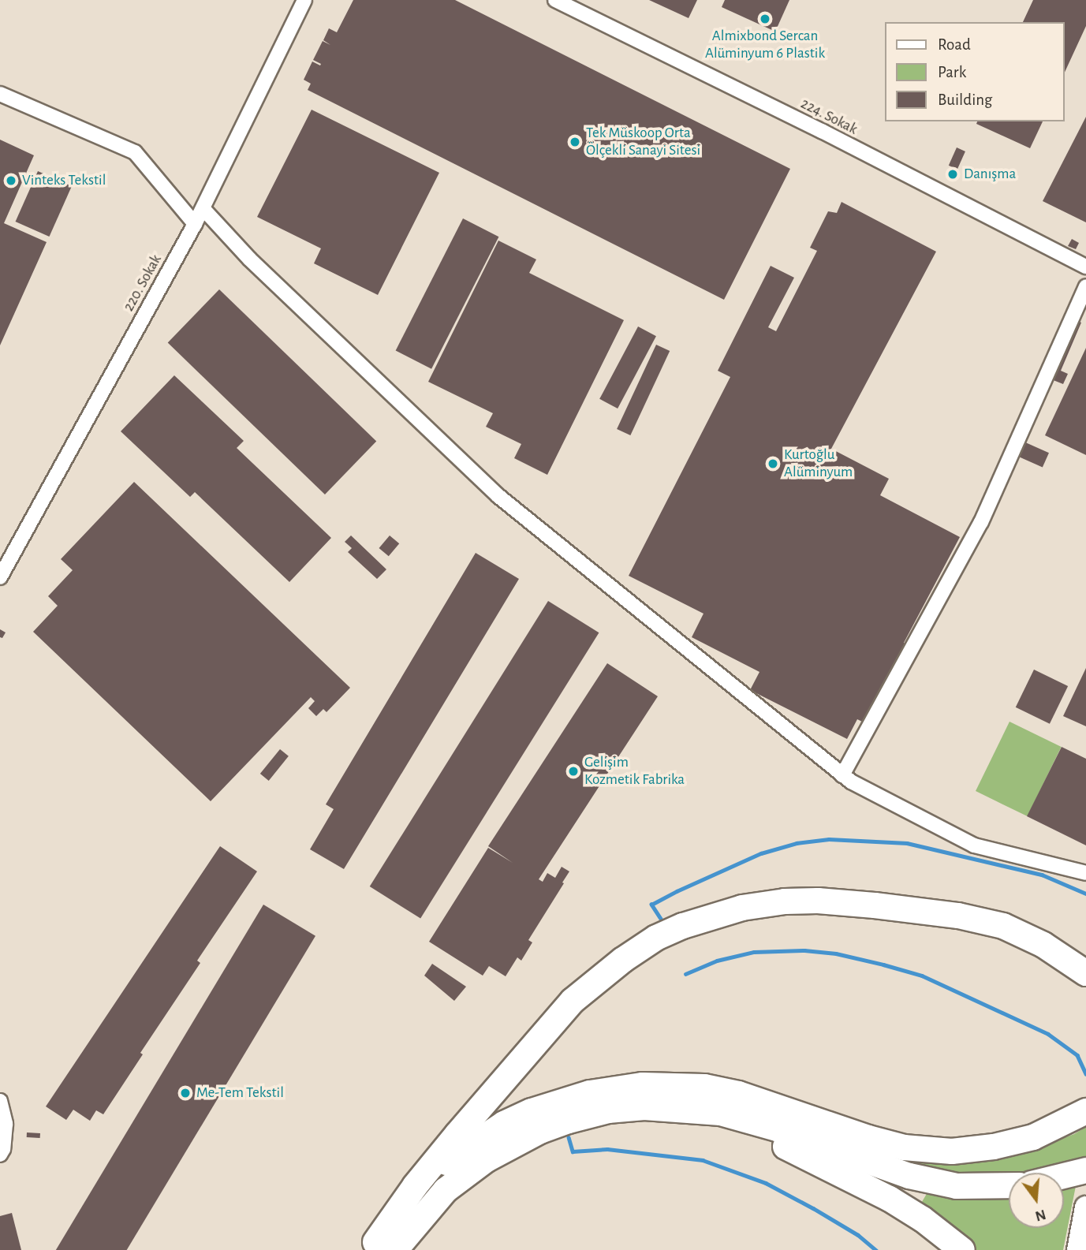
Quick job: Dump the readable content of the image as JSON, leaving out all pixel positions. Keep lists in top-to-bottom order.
{
  "streets": {
    "street": ["224. Sokak", "220. Sokak"]
  },
  "places": [
    "Almixbond Sercan Alüminyum 6 Plastik",
    "Tek Müskoop Orta Ölçekli Sanayi Sitesi",
    "Danışma",
    "Vinteks Tekstil",
    "Kurtoğlu Alüminyum",
    "Gelişim Kozmetik Fabrika",
    "Me-Tem Tekstil"
  ],
  "legend": ["Road", "Park", "Building"],
  "north": "bottom"
}
